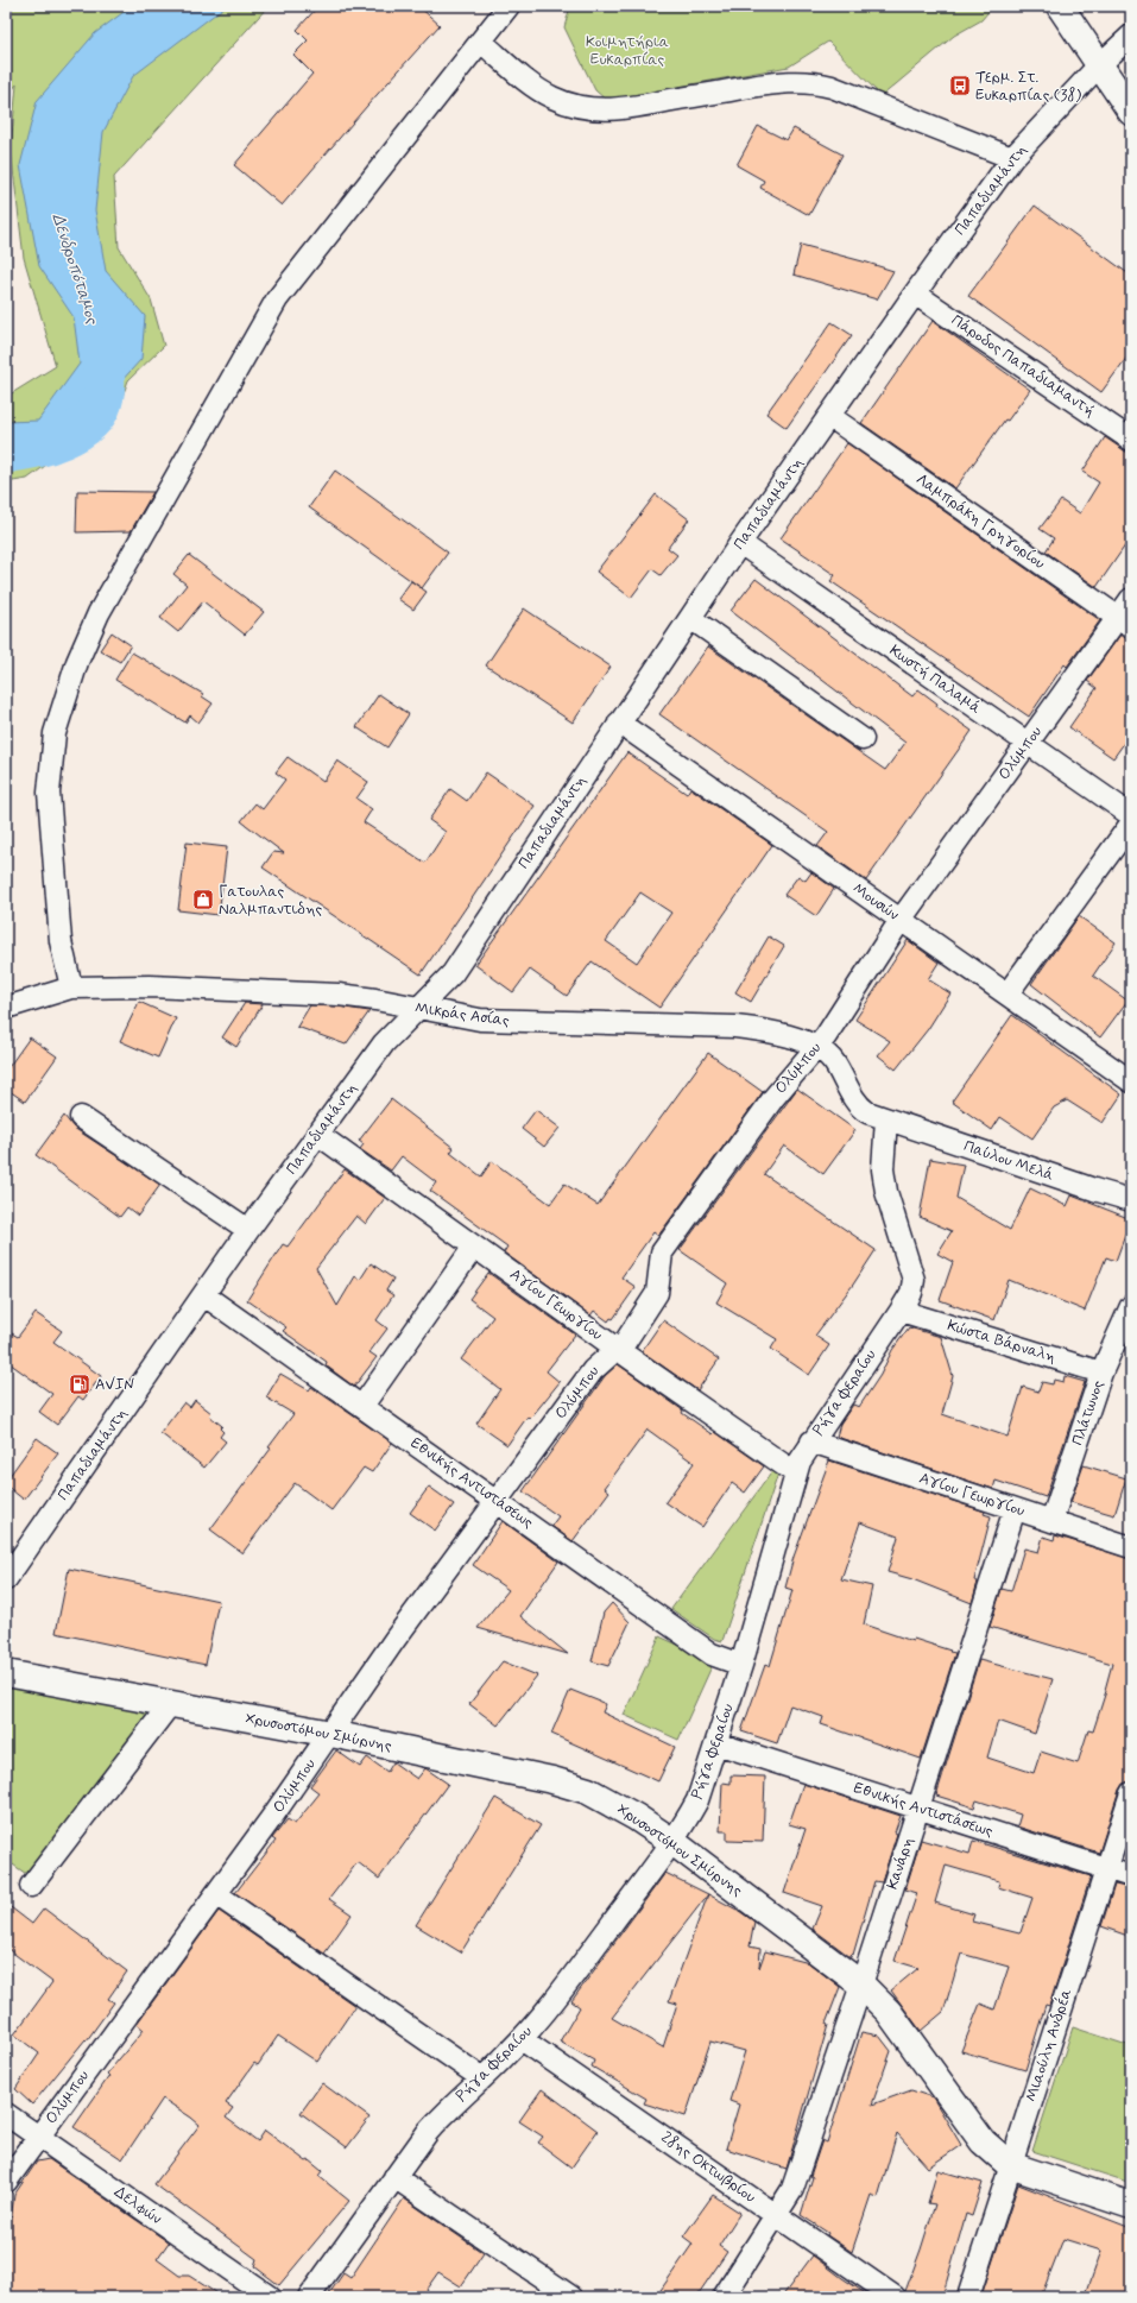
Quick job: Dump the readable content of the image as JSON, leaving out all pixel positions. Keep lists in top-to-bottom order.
{
  "streets": {
    "street": [
      "Παπαδιαμάντη",
      "Πάροδος Παπαδιαμαντή",
      "Λαμπράκη Γρηγορίου",
      "Κωστή Παλαμά",
      "Ολύμπου",
      "Μουσών",
      "Μικράς Ασίας",
      "Παύλου Μελά",
      "Αγίου Γεωργίου",
      "Κώστα Βάρναλη",
      "Ρήγα Φεραίου",
      "Πλάτωνος",
      "Εθνικής Αντιστάσεως",
      "Χρυσοστόμου Σμύρνης",
      "Κανάρη",
      "Μιαούλη Ανδρέα",
      "28ης Οκτωβρίου",
      "Δελφών"
    ]
  },
  "crossings": [
    ["Παπαδιαμάντη", "Πάροδος Παπαδιαμαντή"],
    ["Παπαδιαμάντη", "Λαμπράκη Γρηγορίου"],
    ["Παπαδιαμάντη", "Κωστή Παλαμά"],
    ["Παπαδιαμάντη", "Μουσών"],
    ["Παπαδιαμάντη", "Μικράς Ασίας"],
    ["Παπαδιαμάντη", "Αγίου Γεωργίου"],
    ["Παπαδιαμάντη", "Εθνικής Αντιστάσεως"],
    ["Λαμπράκη Γρηγορίου", "Ολύμπου"],
    ["Κωστή Παλαμά", "Ολύμπου"],
    ["Ολύμπου", "Μουσών"],
    ["Ολύμπου", "Μικράς Ασίας"],
    ["Ολύμπου", "Αγίου Γεωργίου"],
    ["Ολύμπου", "Εθνικής Αντιστάσεως"],
    ["Ολύμπου", "Χρυσοστόμου Σμύρνης"],
    ["Ολύμπου", "Δελφών"],
    ["Μικράς Ασίας", "Παύλου Μελά"],
    ["Μικράς Ασίας", "Ρήγα Φεραίου"],
    ["Παύλου Μελά", "Ρήγα Φεραίου"],
    ["Αγίου Γεωργίου", "Ρήγα Φεραίου"],
    ["Αγίου Γεωργίου", "Πλάτωνος"],
    ["Αγίου Γεωργίου", "Κανάρη"],
    ["Κώστα Βάρναλη", "Ρήγα Φεραίου"],
    ["Κώστα Βάρναλη", "Πλάτωνος"],
    ["Ρήγα Φεραίου", "Εθνικής Αντιστάσεως"],
    ["Ρήγα Φεραίου", "Χρυσοστόμου Σμύρνης"],
    ["Ρήγα Φεραίου", "28ης Οκτωβρίου"],
    ["Εθνικής Αντιστάσεως", "Κανάρη"],
    ["Εθνικής Αντιστάσεως", "Μιαούλη Ανδρέα"],
    ["Χρυσοστόμου Σμύρνης", "Κανάρη"],
    ["Χρυσοστόμου Σμύρνης", "Μιαούλη Ανδρέα"],
    ["Κανάρη", "28ης Οκτωβρίου"]
  ],
  "water": ["Δενδροπόταμος"],
  "parks": ["Κοιμητήρια Ευκαρπίας"],
  "places": {
    "bus stop": ["Τερμ. Στ. Ευκαρπίας (38)"],
    "shop": ["Γατουλας Ναλμπαντιδης"],
    "fuel station": ["AVIN"]
  }
}
